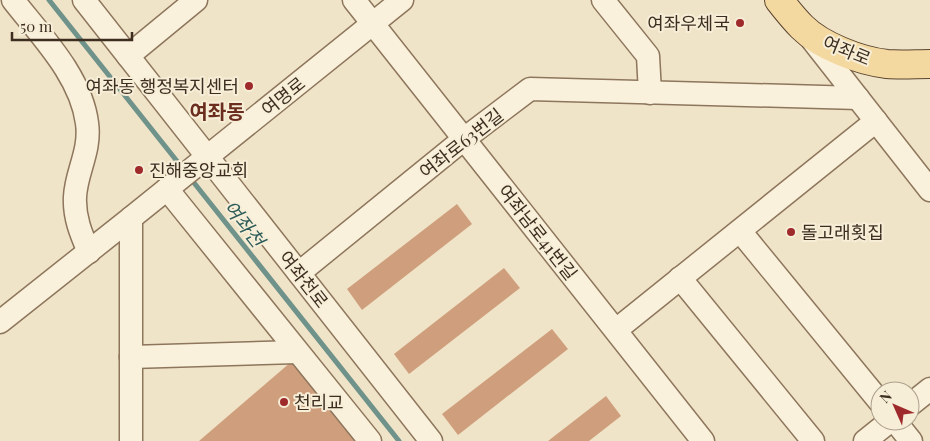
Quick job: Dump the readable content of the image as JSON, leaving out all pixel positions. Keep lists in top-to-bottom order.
{
  "streets": {
    "main road": ["여좌로"],
    "street": [
      "여명로",
      "여좌로63번길",
      "여좌남로41번길",
      "여좌천로"
    ]
  },
  "crossings": [
    ["여명로", "여좌남로41번길"],
    ["여명로", "여좌천로"],
    ["여좌로63번길", "여좌남로41번길"],
    ["여좌로63번길", "여좌천로"]
  ],
  "districts": ["여좌동"],
  "water": ["여좌천"],
  "places": [
    "여좌우체국",
    "여좌동 행정복지센터",
    "진해중앙교회",
    "돌고래횟집",
    "천리교"
  ],
  "scale_bar": "50 m",
  "north": "top left"
}
